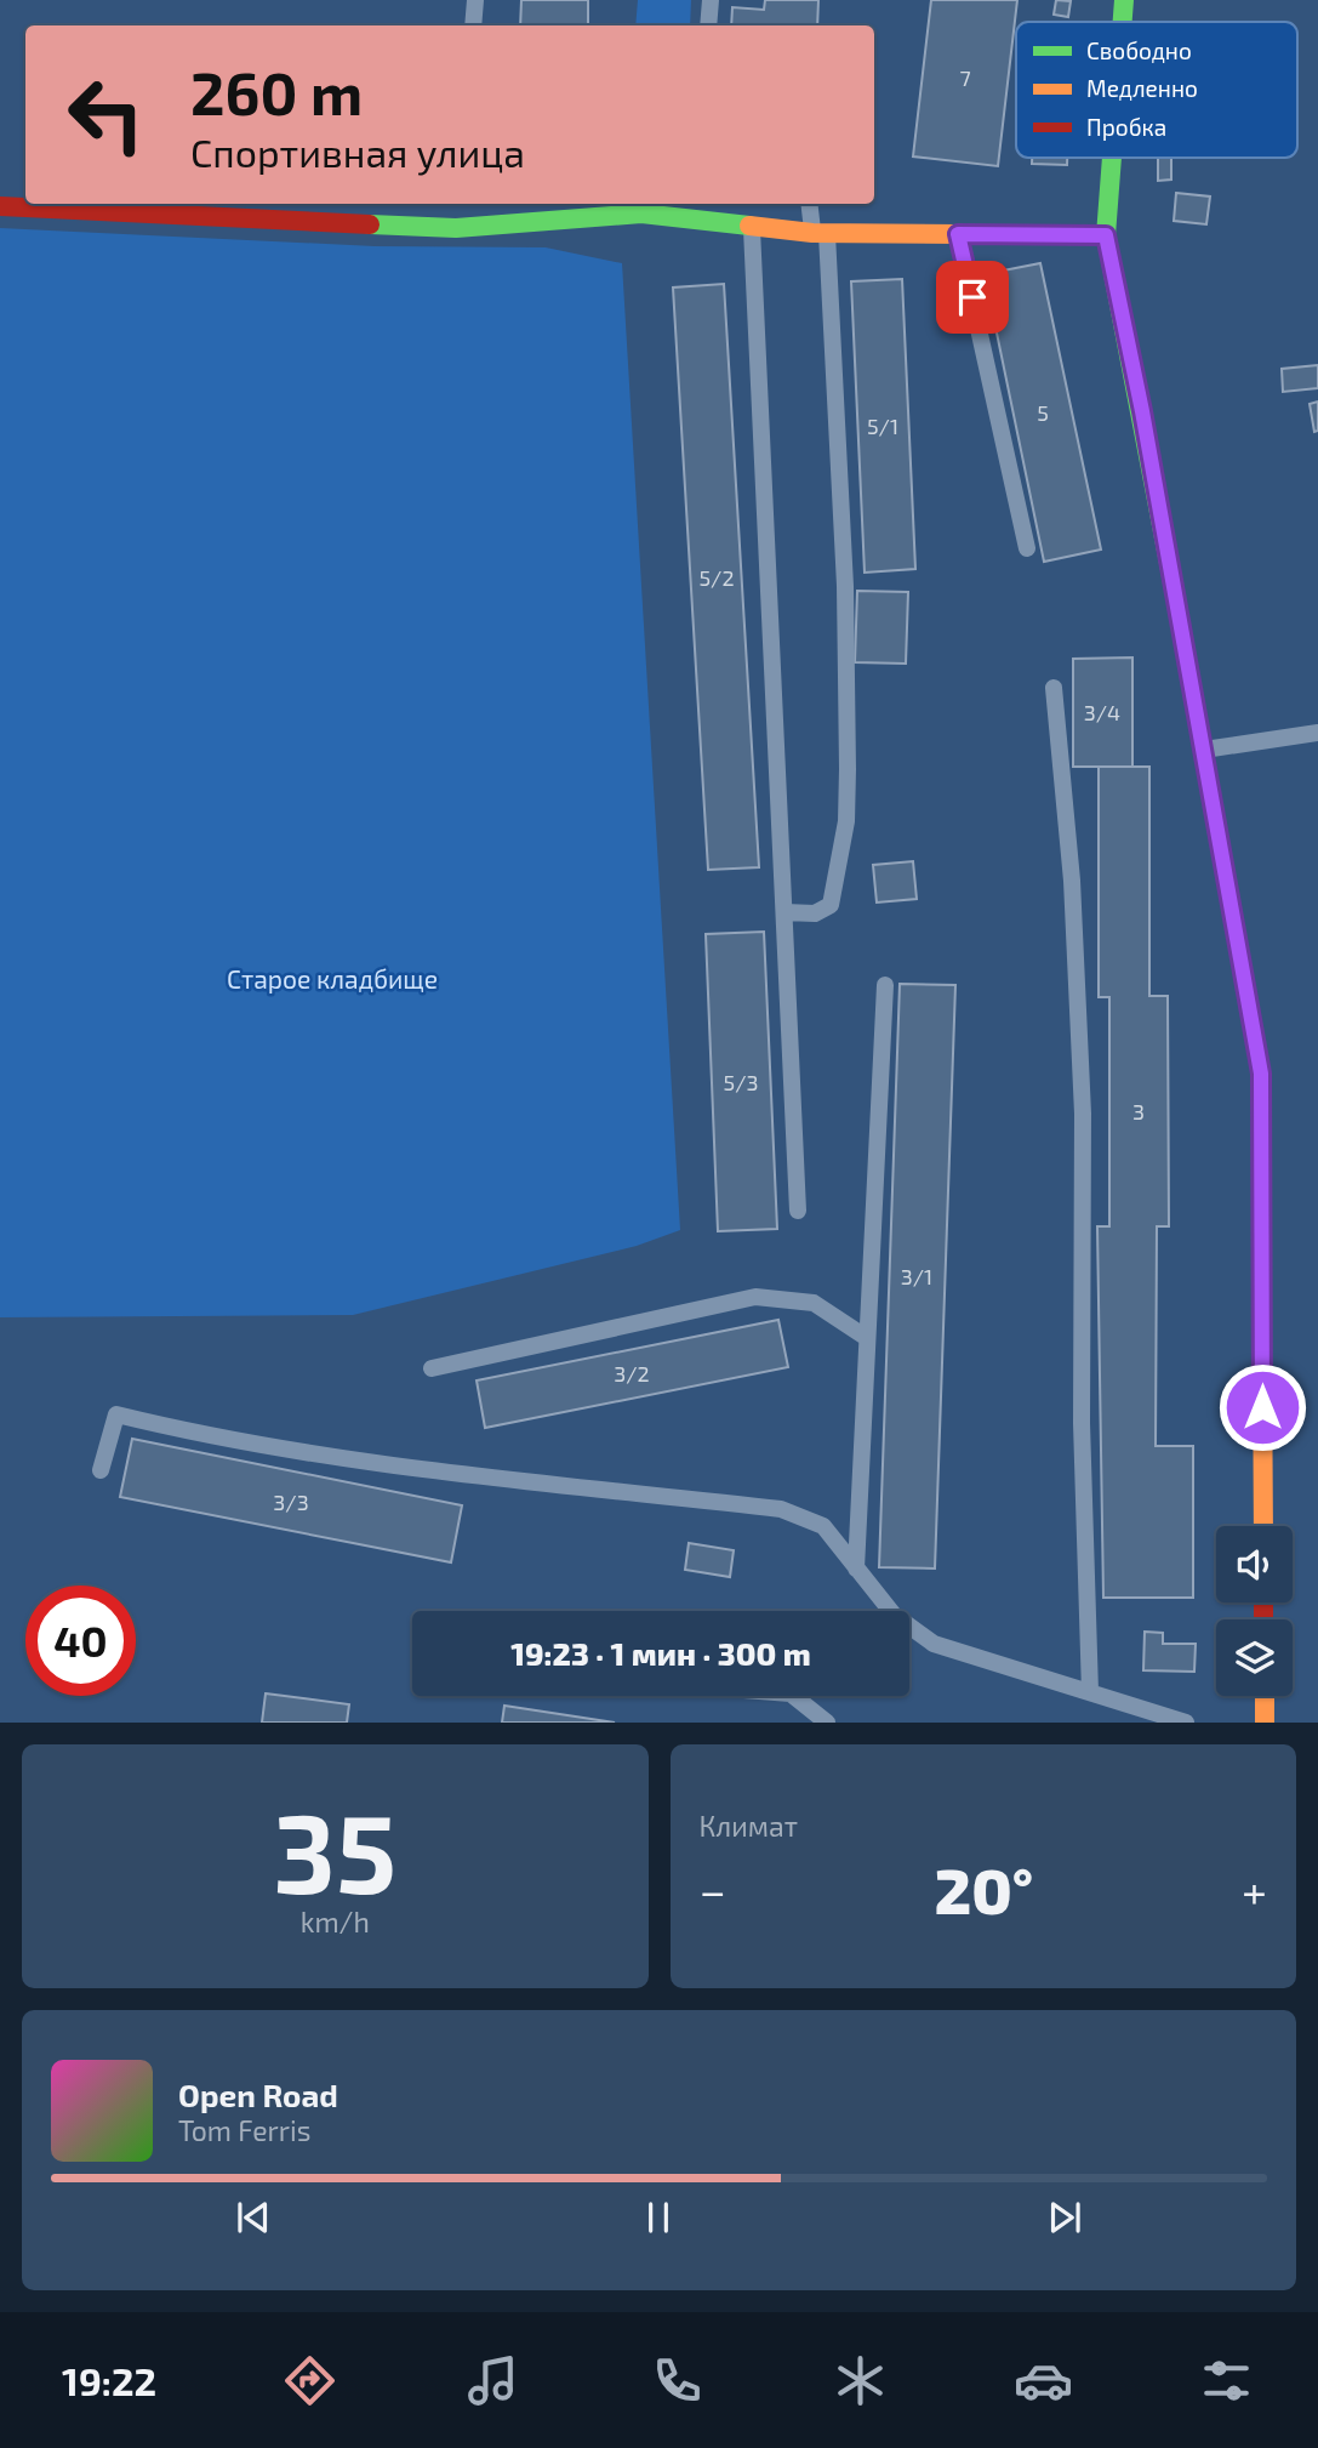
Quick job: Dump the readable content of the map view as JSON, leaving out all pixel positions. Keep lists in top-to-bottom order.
{
  "parks": ["Старое кладбище"],
  "house_numbers": [
    "7",
    "5",
    "5/1",
    "5/2",
    "3/4",
    "5/3",
    "3",
    "3/1",
    "3/2",
    "3/3"
  ],
  "legend": ["Свободно", "Медленно", "Пробка"],
  "page": {
    "turn": ["260 m", "Спортивная улица"],
    "limit": "40",
    "trip": "19:23 · 1 мин · 300 m",
    "tile": [
      ["35", "km/h"],
      "Климат"
    ],
    "heat": ["−", "20°", "+"],
    "song": ["Open Road", "Tom Ferris"],
    "tabs": "19:22"
  }
}
